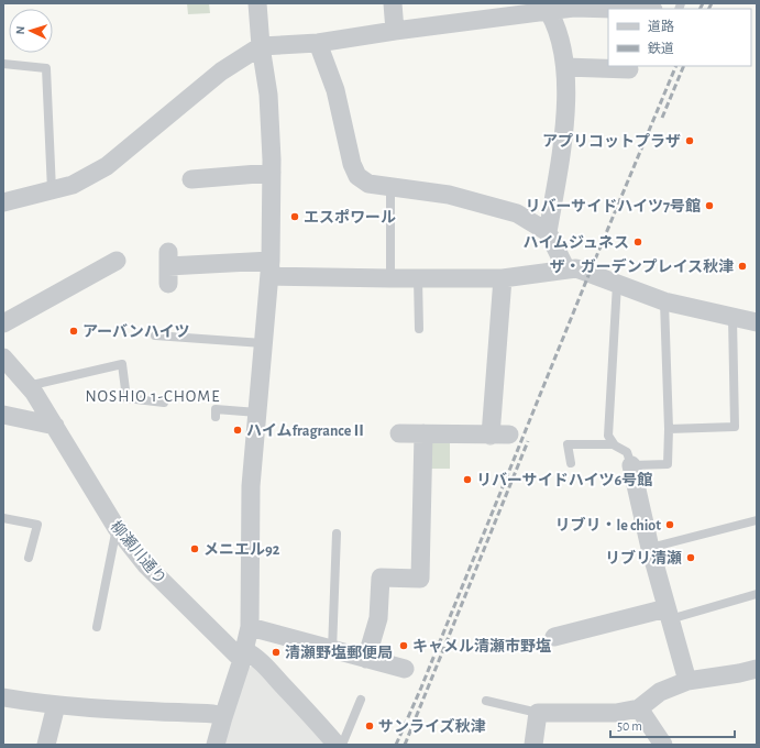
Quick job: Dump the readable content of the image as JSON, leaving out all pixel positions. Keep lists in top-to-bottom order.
{
  "streets": {
    "street": ["柳瀬川通り"]
  },
  "districts": ["NOSHIO 1-CHOME"],
  "places": [
    "アプリコットプラザ",
    "リバーサイドハイツ7号館",
    "エスポワール",
    "ハイムジュネス",
    "ザ・ガーデンプレイス秋津",
    "アーバンハイツ",
    "ハイムfragranceⅡ",
    "リバーサイドハイツ6号館",
    "リブリ・le chiot",
    "メニエル92",
    "リブリ清瀬",
    "キャメル清瀬市野塩",
    "清瀬野塩郵便局",
    "サンライズ秋津"
  ],
  "legend": ["道路", "鉄道"],
  "scale_bar": "50 m",
  "north": "left"
}
